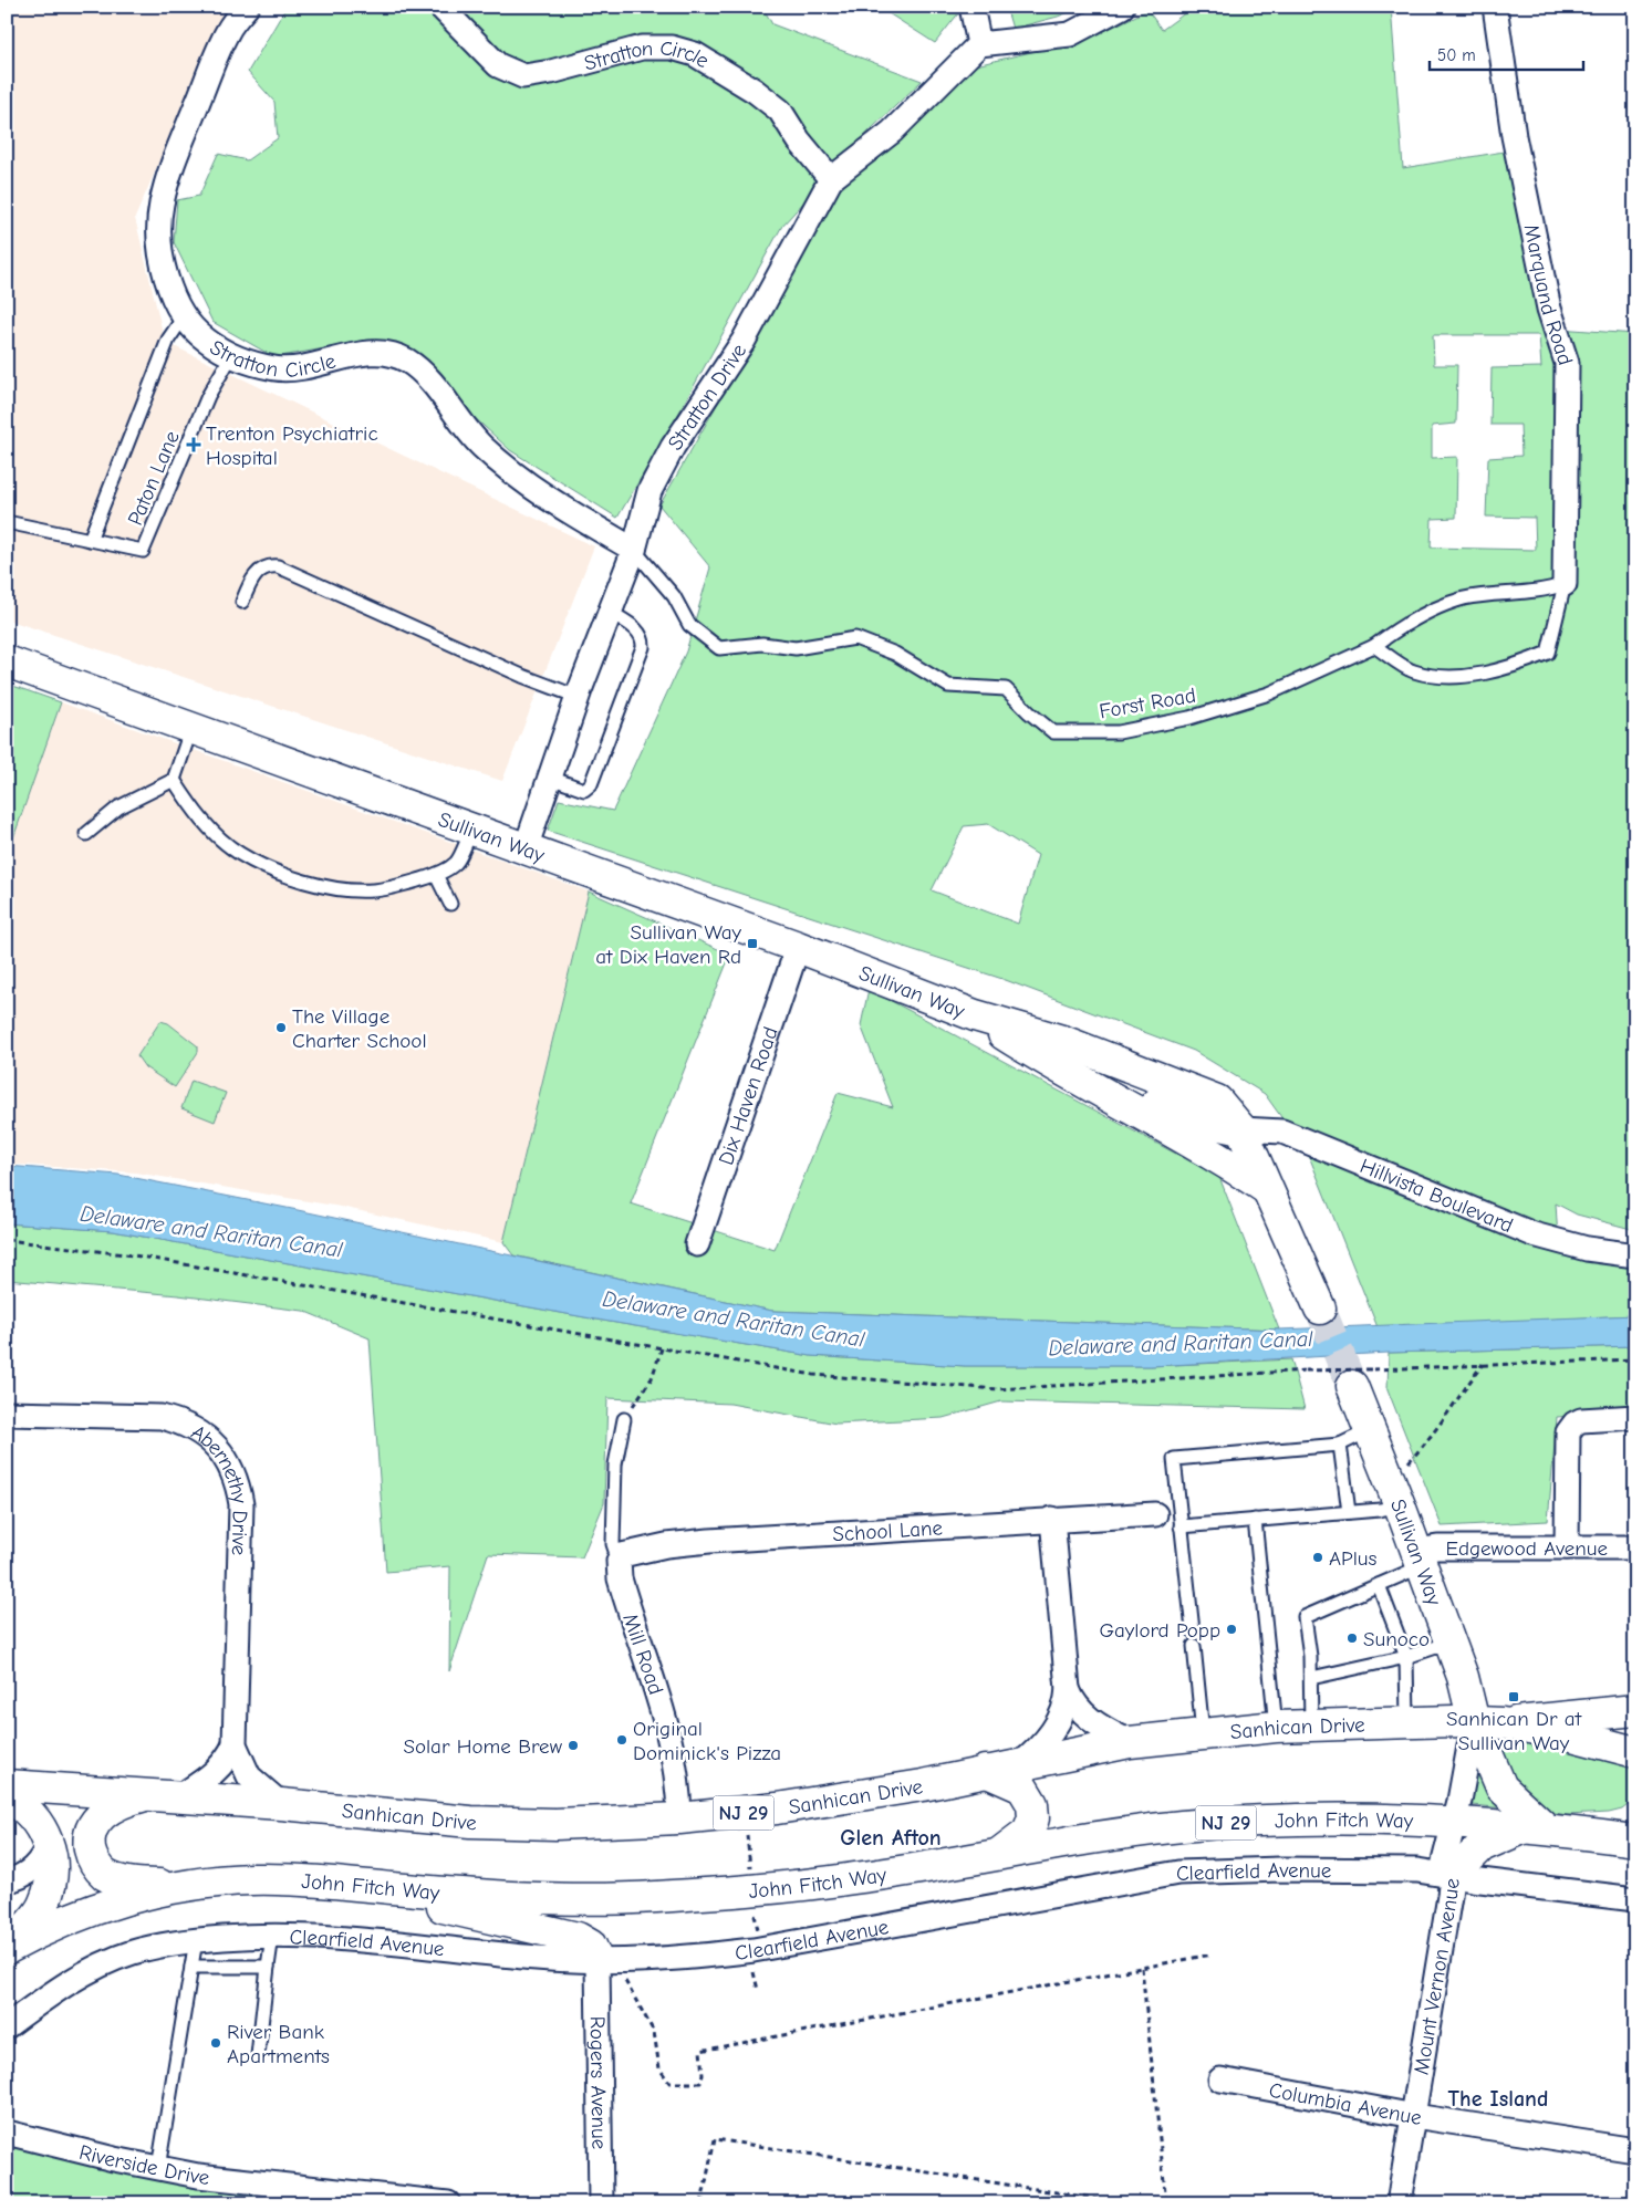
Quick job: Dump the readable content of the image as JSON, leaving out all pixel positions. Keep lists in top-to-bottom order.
{
  "streets": {
    "main road": [
      "Sullivan Way",
      "Sanhican Drive",
      "NJ 29",
      "John Fitch Way"
    ],
    "street": [
      "Stratton Circle",
      "Marquand Road",
      "Stratton Drive",
      "Dix Haven Road",
      "Hillvista Boulevard",
      "Abernethy Drive",
      "School Lane",
      "Edgewood Avenue",
      "Mill Road",
      "Clearfield Avenue",
      "Mount Vernon Avenue",
      "Rogers Avenue",
      "Columbia Avenue",
      "Riverside Drive"
    ],
    "lane": ["Paton Lane", "Forst Road"]
  },
  "crossings": [
    ["Stratton Circle", "Stratton Drive"],
    ["Stratton Circle", "Paton Lane"],
    ["Stratton Circle", "Forst Road"],
    ["Marquand Road", "Forst Road"],
    ["Stratton Drive", "Forst Road"],
    ["Stratton Drive", "Sullivan Way"],
    ["Sullivan Way", "Dix Haven Road"],
    ["Sullivan Way", "Hillvista Boulevard"],
    ["Sullivan Way", "Edgewood Avenue"],
    ["Sullivan Way", "Sanhican Drive"],
    ["Sullivan Way", "NJ 29"],
    ["Sullivan Way", "John Fitch Way"],
    ["Sullivan Way", "Mount Vernon Avenue"],
    ["Abernethy Drive", "Sanhican Drive"],
    ["School Lane", "Mill Road"],
    ["Mill Road", "Sanhican Drive"],
    ["Sanhican Drive", "NJ 29"],
    ["Sanhican Drive", "Mount Vernon Avenue"],
    ["NJ 29", "Mount Vernon Avenue"],
    ["John Fitch Way", "Mount Vernon Avenue"],
    ["Clearfield Avenue", "Mount Vernon Avenue"],
    ["Clearfield Avenue", "Rogers Avenue"],
    ["Mount Vernon Avenue", "Columbia Avenue"]
  ],
  "districts": ["Glen Afton", "The Island"],
  "water": ["Delaware and Raritan Canal"],
  "places": {
    "health": ["Trenton Psychiatric Hospital"],
    "transit": ["Sullivan Way at Dix Haven Rd", "Sanhican Dr at Sullivan Way"],
    "other": [
      "The Village Charter School",
      "APlus",
      "Gaylord Popp",
      "Sunoco",
      "Original Dominick's Pizza",
      "Solar Home Brew",
      "River Bank Apartments"
    ]
  },
  "scale_bar": "50 m"
}
